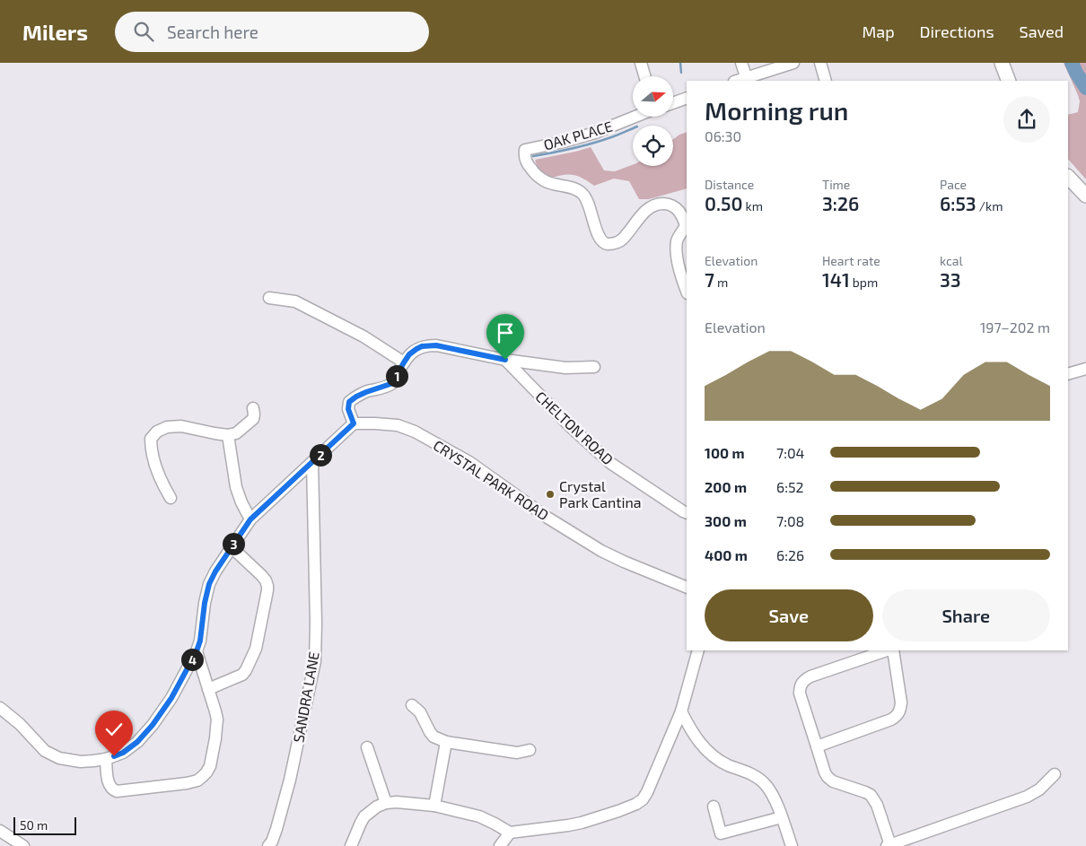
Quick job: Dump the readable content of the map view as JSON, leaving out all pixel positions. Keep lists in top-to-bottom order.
{
  "streets": {
    "street": [
      "OAK PLACE",
      "CHELTON ROAD",
      "CRYSTAL PARK ROAD",
      "SANDRA LANE"
    ]
  },
  "places": ["Crystal Park Cantina"],
  "scale_bar": "50 m",
  "north": "right",
  "page": {
    "header": "Milers",
    "search": "Search here",
    "nav": ["Map", "Directions", "Saved"],
    "heading": ["Morning run", "06:30"],
    "stats": [
      ["Distance", "0.50 km"],
      ["Time", "3:26"],
      ["Pace", "6:53 /km"],
      ["Elevation", "7 m"],
      ["Heart rate", "141 bpm"],
      ["kcal", "33"]
    ],
    "chart": ["Elevation", "197–202 m"],
    "pins": [
      "1",
      "2",
      "3",
      "4"
    ],
    "list": [
      {
        "name": "100 m",
        "note": "7:04"
      },
      {
        "name": "200 m",
        "note": "6:52"
      },
      {
        "name": "300 m",
        "note": "7:08"
      },
      {
        "name": "400 m",
        "note": "6:26"
      }
    ],
    "buttons": ["Save", "Share"],
    "scale": "50 m"
  }
}
